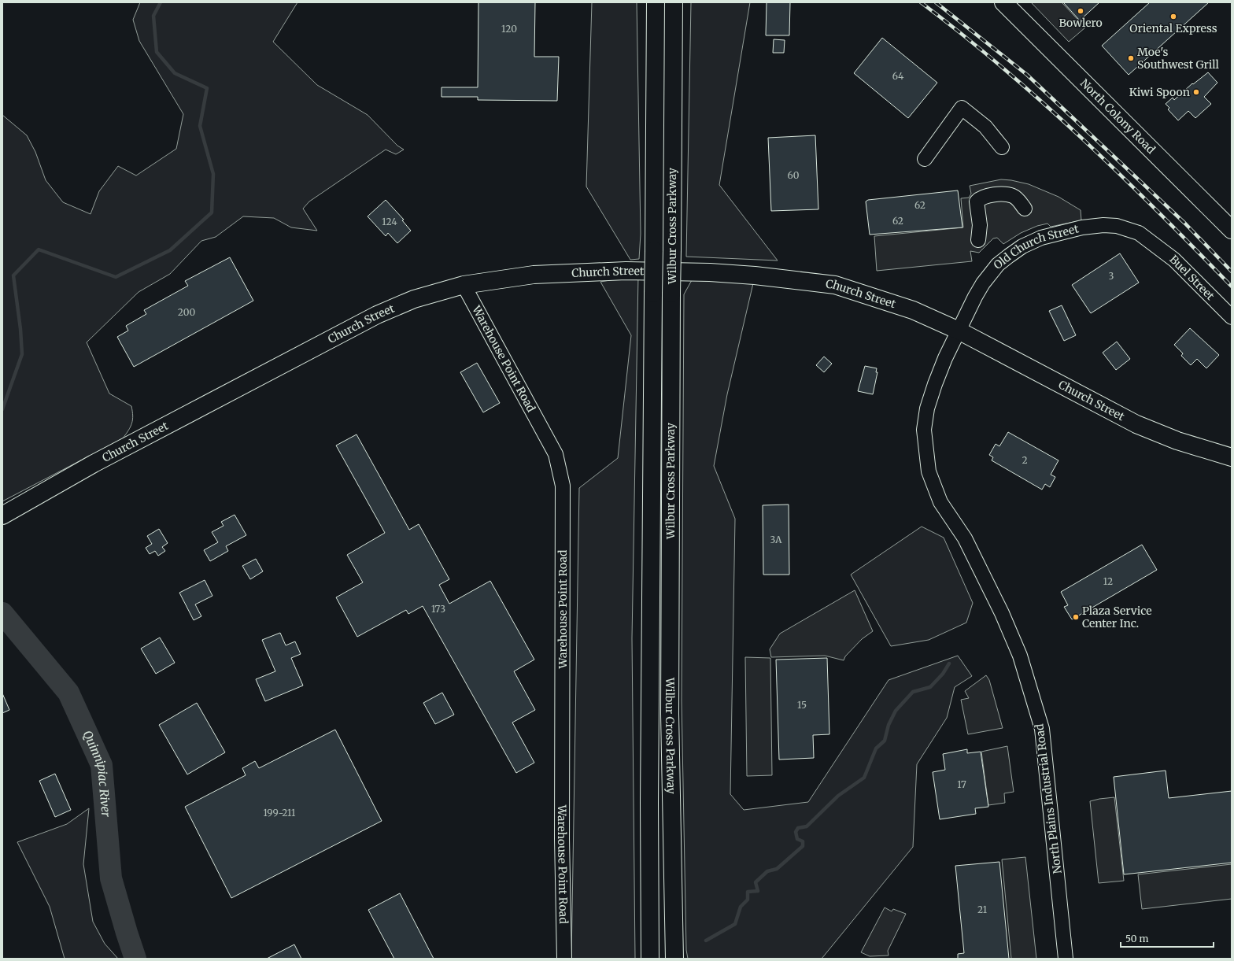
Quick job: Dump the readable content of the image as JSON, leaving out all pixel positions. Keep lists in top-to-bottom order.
{
  "streets": {
    "main road": ["North Colony Road", "Wilbur Cross Parkway", "Church Street"],
    "street": [
      "Old Church Street",
      "Buel Street",
      "Warehouse Point Road",
      "North Plains Industrial Road"
    ]
  },
  "crossings": [
    ["Old Church Street", "Church Street"],
    ["Old Church Street", "Buel Street"],
    ["Old Church Street", "North Plains Industrial Road"],
    ["Church Street", "Warehouse Point Road"],
    ["Church Street", "North Plains Industrial Road"]
  ],
  "water": ["Quinnipiac River"],
  "places": [
    "Bowlero",
    "Oriental Express",
    "Moe's Southwest Grill",
    "Kiwi Spoon",
    "Plaza Service Center Inc."
  ],
  "house_numbers": [
    "120",
    "64",
    "60",
    "62",
    "62",
    "124",
    "3",
    "200",
    "2",
    "3A",
    "12",
    "173",
    "15",
    "17",
    "199-211",
    "21"
  ],
  "scale_bar": "50 m"
}
